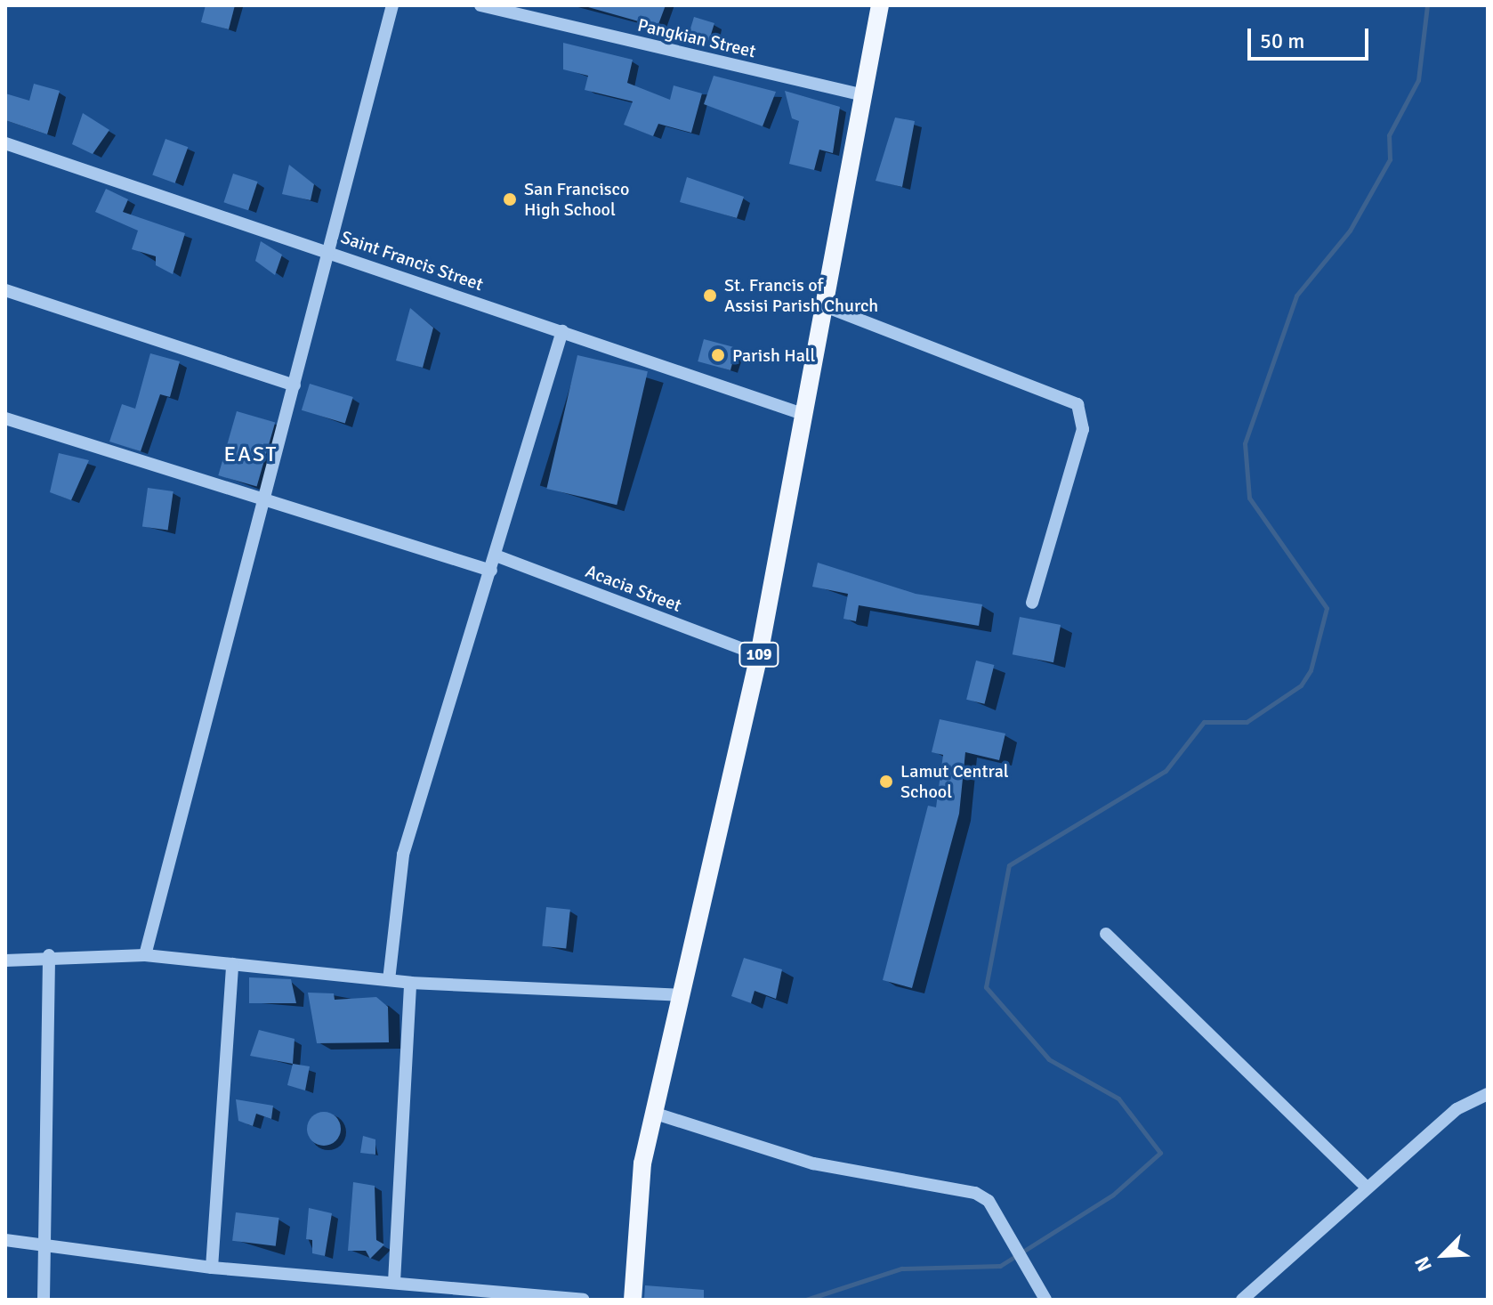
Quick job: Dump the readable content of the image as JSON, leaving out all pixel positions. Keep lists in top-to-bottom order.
{
  "streets": {
    "main road": ["109"],
    "street": ["Pangkian Street", "Saint Francis Street", "Acacia Street"]
  },
  "crossings": [
    ["Pangkian Street", "109"],
    ["Saint Francis Street", "109"],
    ["Acacia Street", "109"]
  ],
  "districts": ["EAST"],
  "places": [
    "San Francisco High School",
    "St. Francis of Assisi Parish Church",
    "Parish Hall",
    "Lamut Central School"
  ],
  "scale_bar": "50 m",
  "north": "bottom left"
}
